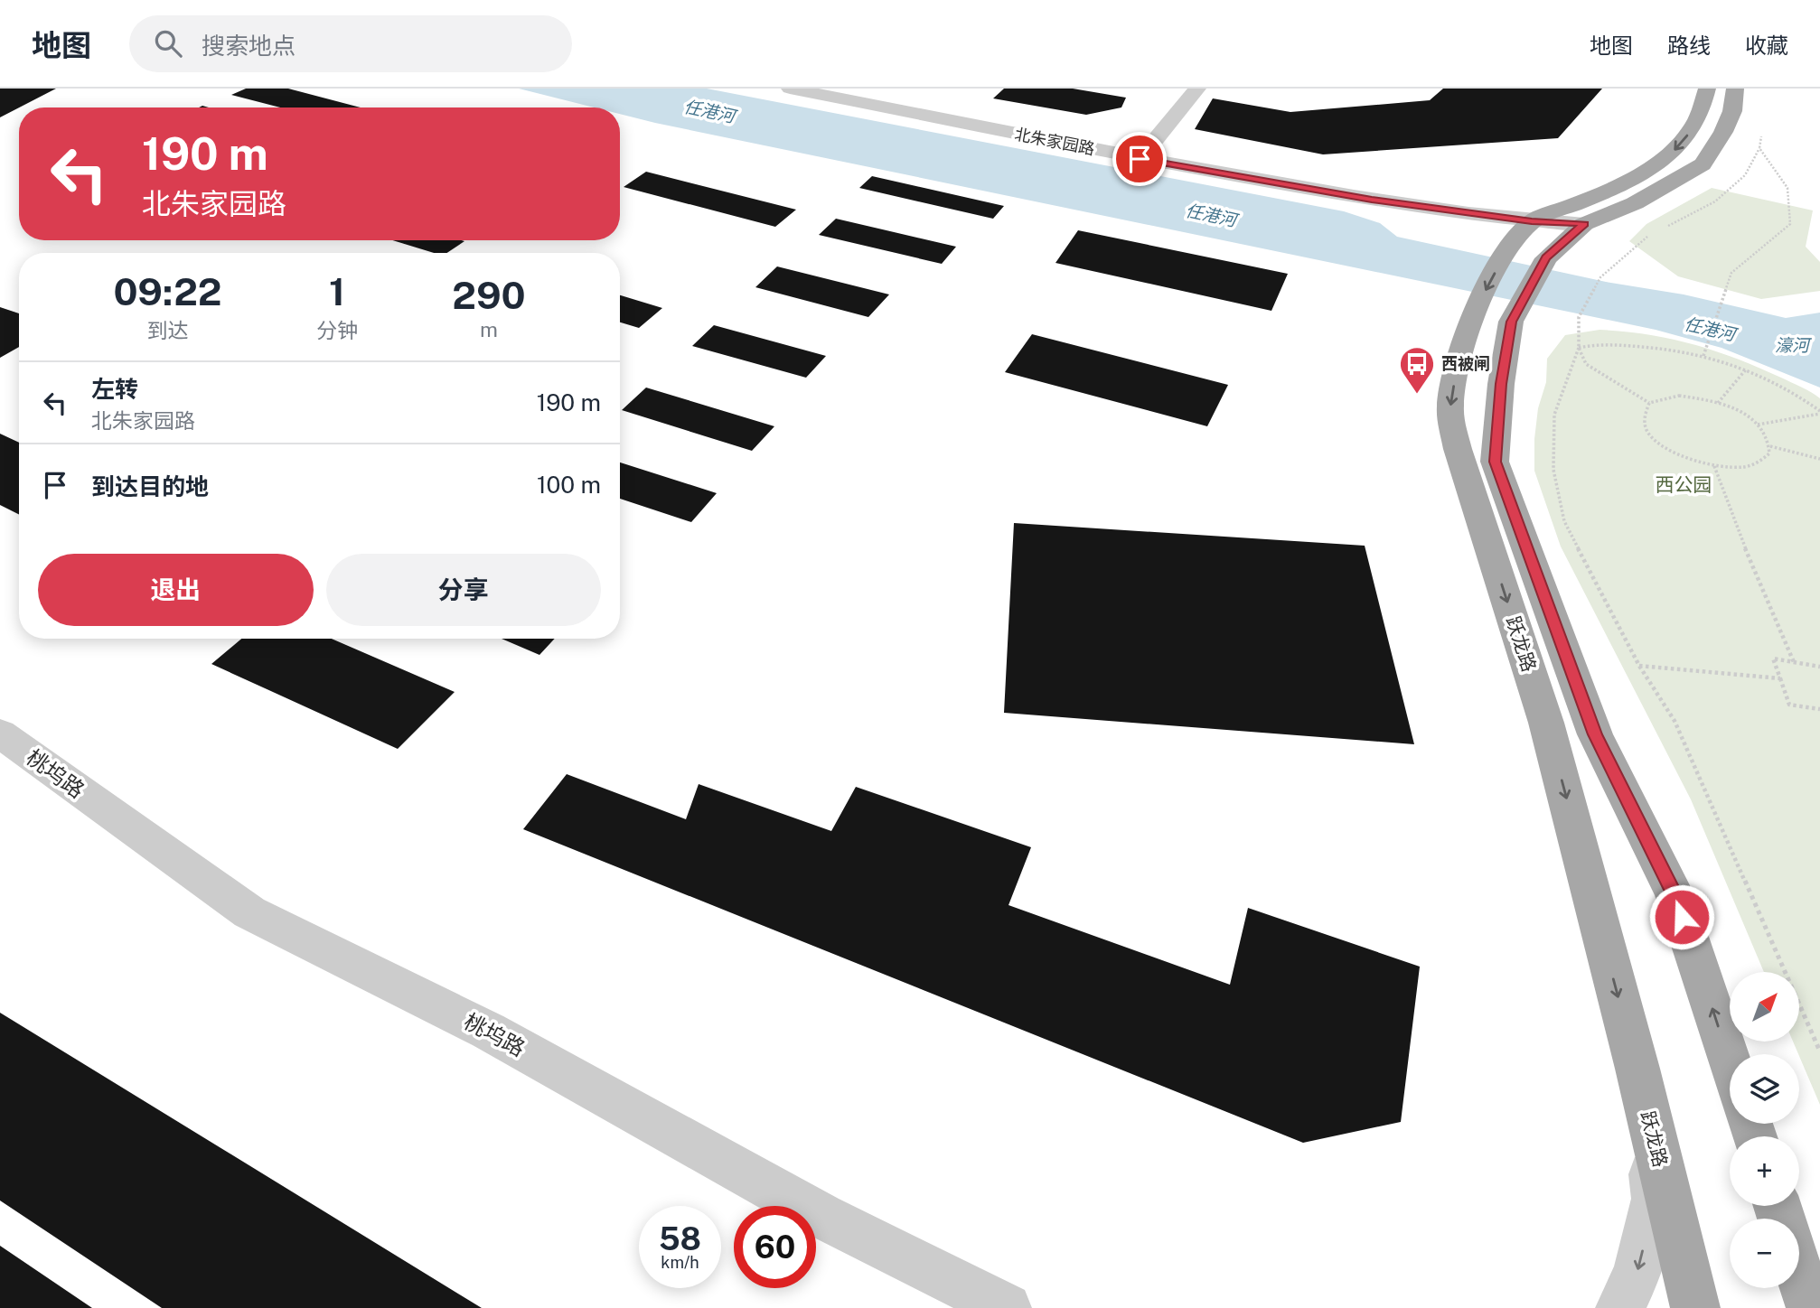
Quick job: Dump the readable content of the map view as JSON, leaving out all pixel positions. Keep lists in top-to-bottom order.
{
  "streets": {
    "main road": ["跃龙路"],
    "street": ["北朱家园路", "桃坞路"]
  },
  "crossings": [
    ["北朱家园路", "跃龙路"]
  ],
  "water": ["任港河", "濠河"],
  "parks": ["西公园"],
  "places": {
    "bus stop": ["西被闸"]
  },
  "north": "top right",
  "page": {
    "header": "地图",
    "search": "搜索地点",
    "nav": ["地图", "路线", "收藏"],
    "turn": ["190 m", "北朱家园路"],
    "eta": [
      "09:22",
      "到达",
      "1",
      "分钟",
      "290",
      "m"
    ],
    "list": [
      {
        "name": "左转",
        "note": "北朱家园路",
        "value": "190 m"
      },
      {
        "name": "到达目的地",
        "value": "100 m"
      }
    ],
    "buttons": ["退出", "分享"],
    "map_buttons": ["+", "−"],
    "speed": "58 km/h",
    "limit": "60"
  }
}
